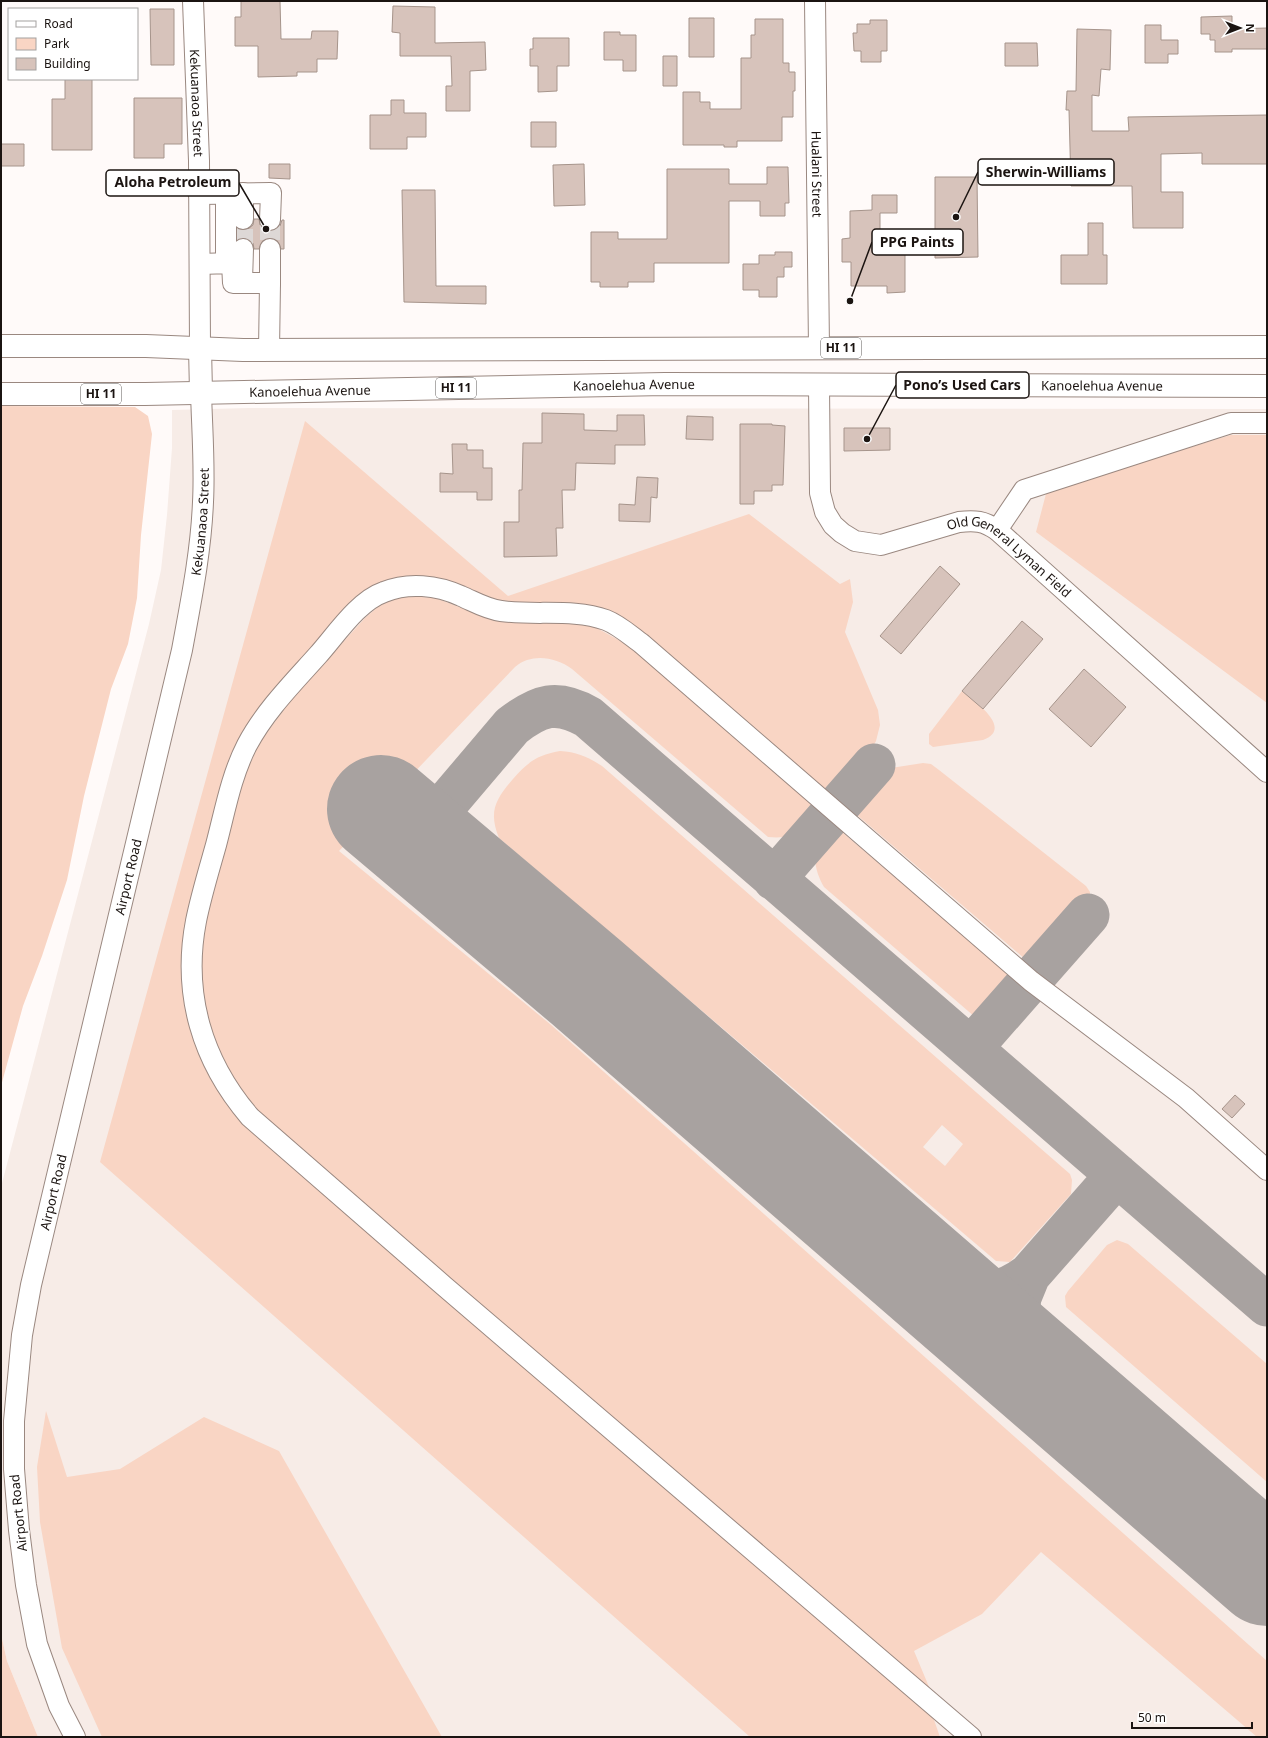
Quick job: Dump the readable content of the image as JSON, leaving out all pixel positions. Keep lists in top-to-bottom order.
{
  "streets": {
    "highway": ["HI 11", "Kanoelehua Avenue"],
    "street": [
      "Kekuanaoa Street",
      "Hualani Street",
      "Old General Lyman Field",
      "Airport Road"
    ]
  },
  "crossings": [
    ["Kekuanaoa Street", "HI 11"],
    ["Kekuanaoa Street", "Kanoelehua Avenue"],
    ["Kekuanaoa Street", "Airport Road"],
    ["Hualani Street", "HI 11"],
    ["Kanoelehua Avenue", "Old General Lyman Field"]
  ],
  "places": [
    "Sherwin-Williams",
    "Aloha Petroleum",
    "PPG Paints",
    "Pono’s Used Cars"
  ],
  "legend": ["Road", "Park", "Building"],
  "scale_bar": "50 m",
  "north": "right"
}
